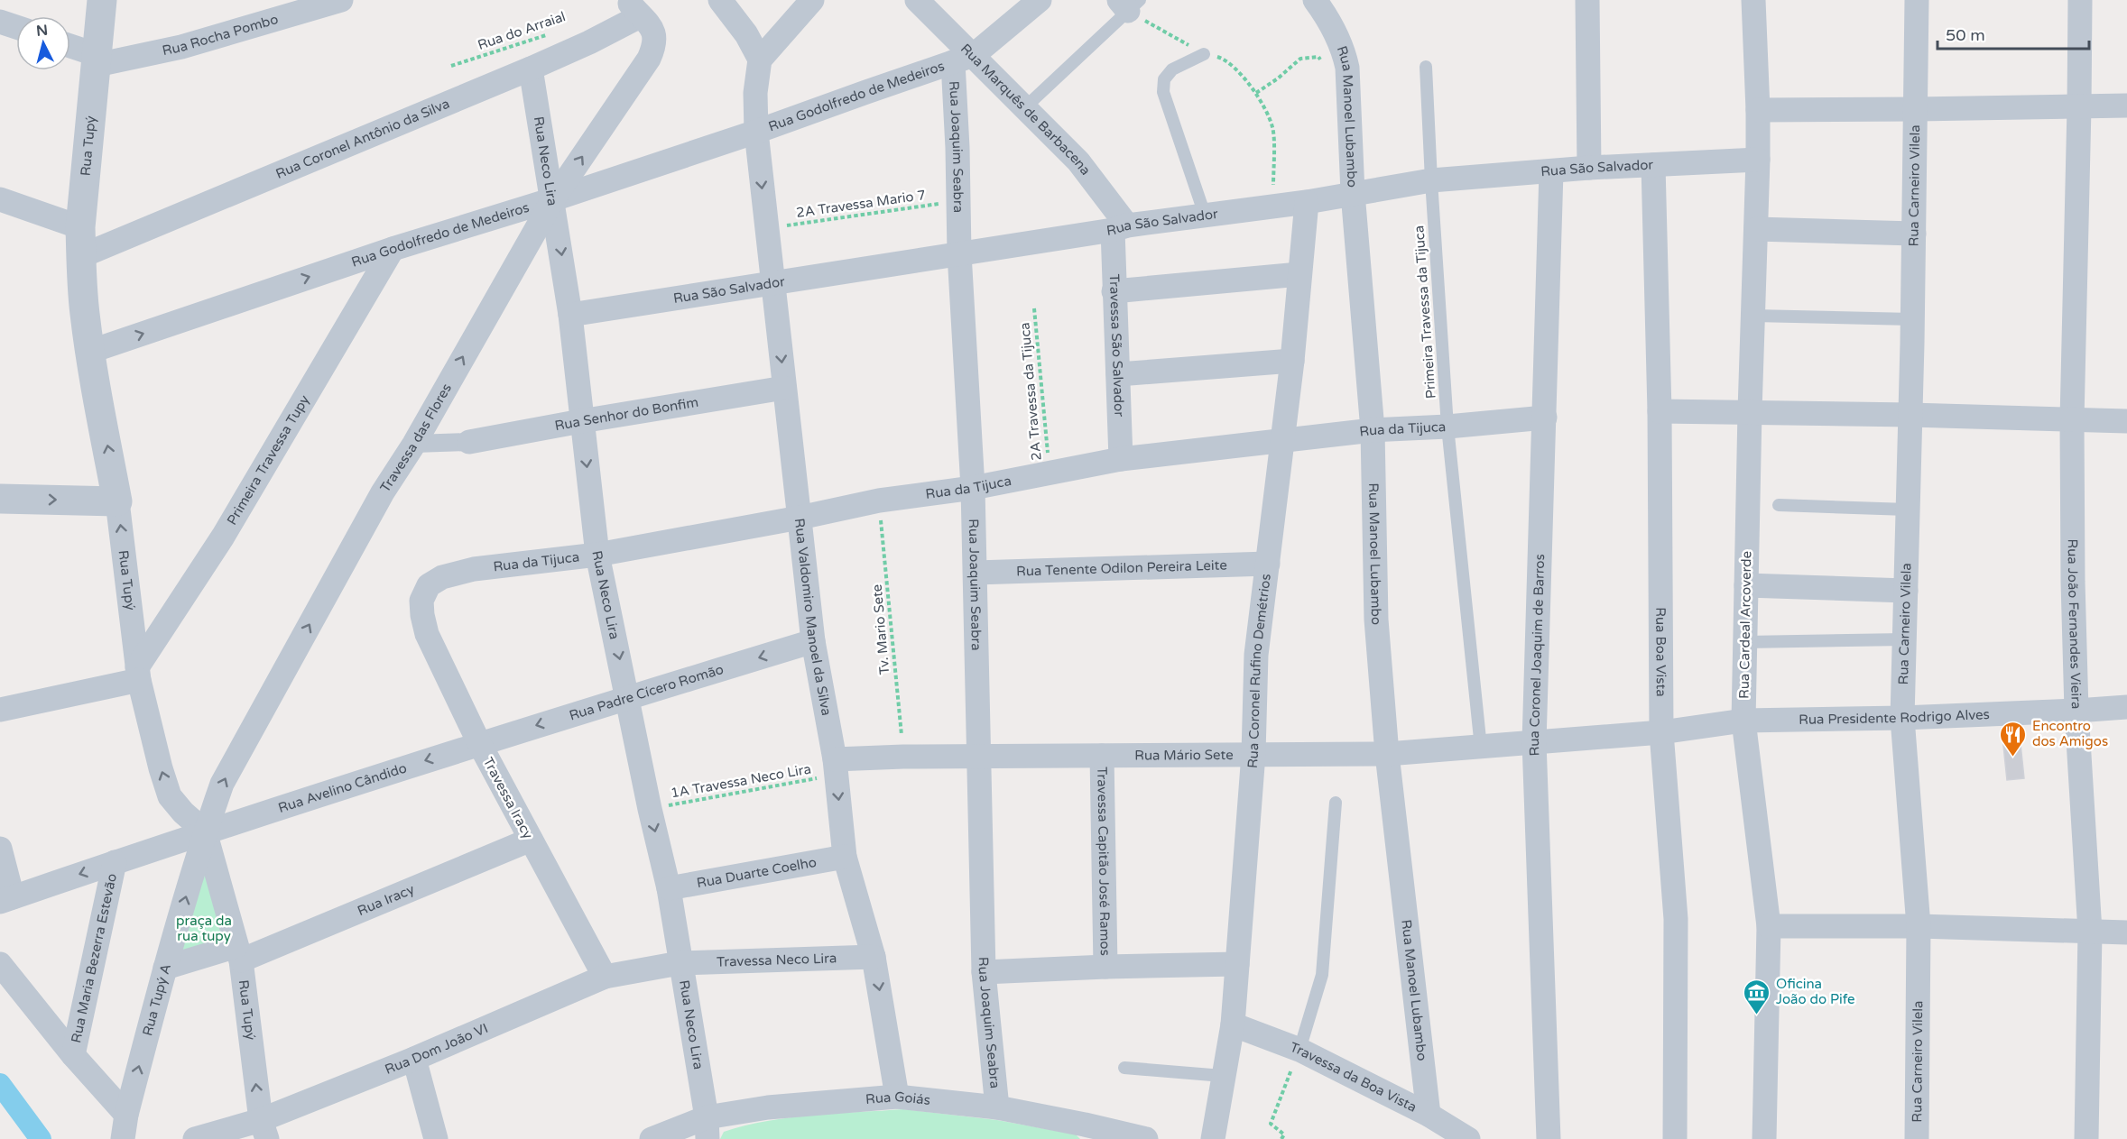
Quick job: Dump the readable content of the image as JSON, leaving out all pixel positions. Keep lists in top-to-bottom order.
{
  "streets": {
    "street": [
      "Rua Rocha Pombo",
      "Rua Godolfredo de Medeiros",
      "Rua Marquês de Barbacena",
      "Rua Manoel Lubambo",
      "Rua Coronel Antônio da Silva",
      "Rua Tupý",
      "Rua Joaquim Seabra",
      "Rua Neco Lira",
      "Rua São Salvador",
      "Rua Carneiro Vilela",
      "Travessa São Salvador",
      "Rua Senhor do Bonfim",
      "Rua da Tijuca",
      "Travessa das Flores",
      "Primeira Travessa Tupy",
      "Rua Tenente Odilon Pereira Leite",
      "Rua Valdomiro Manoel da Silva",
      "Rua João Fernandes Vieira",
      "Rua Cardeal Arcoverde",
      "Rua Boa Vista",
      "Rua Coronel Joaquim de Barros",
      "Rua Coronel Rufino Demétrios",
      "Rua Padre Cícero Romão",
      "Rua Presidente Rodrigo Alves",
      "Rua Mário Sete",
      "Rua Avelino Cândido",
      "Travessa Iracy",
      "Travessa Capitão José Ramos",
      "Rua Duarte Coelho",
      "Rua Iracy",
      "Rua Maria Bezerra Estevão",
      "Travessa Neco Lira",
      "Rua Tupý A",
      "Rua Dom João VI",
      "Travessa da Boa Vista",
      "Rua Goiás"
    ],
    "lane": ["Primeira Travessa da Tijuca"],
    "path": [
      "Rua do Arraial",
      "2A Travessa Mario 7",
      "2A Travessa da Tijuca",
      "Tv. Mario Sete",
      "1A Travessa Neco Lira"
    ]
  },
  "crossings": [
    ["Rua Rocha Pombo", "Rua Tupý"],
    ["Rua Godolfredo de Medeiros", "Rua Marquês de Barbacena"],
    ["Rua Godolfredo de Medeiros", "Rua Tupý"],
    ["Rua Godolfredo de Medeiros", "Rua Joaquim Seabra"],
    ["Rua Godolfredo de Medeiros", "Rua Neco Lira"],
    ["Rua Godolfredo de Medeiros", "Travessa das Flores"],
    ["Rua Godolfredo de Medeiros", "Primeira Travessa Tupy"],
    ["Rua Godolfredo de Medeiros", "Rua Valdomiro Manoel da Silva"],
    ["Rua Marquês de Barbacena", "Rua Joaquim Seabra"],
    ["Rua Marquês de Barbacena", "Rua São Salvador"],
    ["Rua Marquês de Barbacena", "Travessa São Salvador"],
    ["Rua Manoel Lubambo", "Rua São Salvador"],
    ["Rua Manoel Lubambo", "Rua da Tijuca"],
    ["Rua Manoel Lubambo", "Rua Mário Sete"],
    ["Rua Manoel Lubambo", "Travessa da Boa Vista"],
    ["Rua Coronel Antônio da Silva", "Rua Tupý"],
    ["Rua Coronel Antônio da Silva", "Rua Neco Lira"],
    ["Rua Coronel Antônio da Silva", "Travessa das Flores"],
    ["Rua Tupý", "Travessa das Flores"],
    ["Rua Tupý", "Primeira Travessa Tupy"],
    ["Rua Tupý", "Rua Avelino Cândido"],
    ["Rua Tupý", "Rua Iracy"],
    ["Rua Tupý", "Rua Tupý A"],
    ["Rua Tupý", "Rua Dom João VI"],
    ["Rua Joaquim Seabra", "Rua São Salvador"],
    ["Rua Joaquim Seabra", "2A Travessa Mario 7"],
    ["Rua Joaquim Seabra", "Rua da Tijuca"],
    ["Rua Joaquim Seabra", "Rua Tenente Odilon Pereira Leite"],
    ["Rua Joaquim Seabra", "Rua Mário Sete"],
    ["Rua Joaquim Seabra", "Travessa Capitão José Ramos"],
    ["Rua Joaquim Seabra", "Rua Goiás"],
    ["Rua Neco Lira", "Rua São Salvador"],
    ["Rua Neco Lira", "Rua Senhor do Bonfim"],
    ["Rua Neco Lira", "Rua da Tijuca"],
    ["Rua Neco Lira", "Travessa das Flores"],
    ["Rua Neco Lira", "Rua Padre Cícero Romão"],
    ["Rua Neco Lira", "1A Travessa Neco Lira"],
    ["Rua Neco Lira", "Rua Duarte Coelho"],
    ["Rua Neco Lira", "Travessa Neco Lira"],
    ["Rua Neco Lira", "Rua Dom João VI"],
    ["Rua Neco Lira", "Rua Goiás"],
    ["Rua São Salvador", "Primeira Travessa da Tijuca"],
    ["Rua São Salvador", "Travessa São Salvador"],
    ["Rua São Salvador", "Rua Valdomiro Manoel da Silva"],
    ["Rua São Salvador", "Rua Cardeal Arcoverde"],
    ["Rua São Salvador", "Rua Boa Vista"],
    ["Rua São Salvador", "Rua Coronel Joaquim de Barros"],
    ["Rua São Salvador", "Rua Coronel Rufino Demétrios"],
    ["Rua Carneiro Vilela", "Rua Presidente Rodrigo Alves"],
    ["2A Travessa Mario 7", "Rua Valdomiro Manoel da Silva"],
    ["Primeira Travessa da Tijuca", "Rua da Tijuca"],
    ["Primeira Travessa da Tijuca", "Rua Mário Sete"],
    ["Travessa São Salvador", "Rua da Tijuca"],
    ["2A Travessa da Tijuca", "Rua da Tijuca"],
    ["Rua Senhor do Bonfim", "Rua Valdomiro Manoel da Silva"],
    ["Rua da Tijuca", "Rua Valdomiro Manoel da Silva"],
    ["Rua da Tijuca", "Tv. Mario Sete"],
    ["Rua da Tijuca", "Rua Coronel Joaquim de Barros"],
    ["Rua da Tijuca", "Rua Coronel Rufino Demétrios"],
    ["Rua da Tijuca", "Travessa Iracy"],
    ["Travessa das Flores", "Rua Avelino Cândido"],
    ["Travessa das Flores", "Rua Tupý A"],
    ["Rua Tenente Odilon Pereira Leite", "Rua Coronel Rufino Demétrios"],
    ["Rua Valdomiro Manoel da Silva", "Rua Padre Cícero Romão"],
    ["Rua Valdomiro Manoel da Silva", "Rua Mário Sete"],
    ["Rua Valdomiro Manoel da Silva", "1A Travessa Neco Lira"],
    ["Rua Valdomiro Manoel da Silva", "Rua Duarte Coelho"],
    ["Rua Valdomiro Manoel da Silva", "Travessa Neco Lira"],
    ["Rua Valdomiro Manoel da Silva", "Rua Goiás"],
    ["Rua João Fernandes Vieira", "Rua Presidente Rodrigo Alves"],
    ["Rua Cardeal Arcoverde", "Rua Presidente Rodrigo Alves"],
    ["Tv. Mario Sete", "Rua Mário Sete"],
    ["Rua Boa Vista", "Rua Presidente Rodrigo Alves"],
    ["Rua Boa Vista", "Rua Mário Sete"],
    ["Rua Coronel Joaquim de Barros", "Rua Mário Sete"],
    ["Rua Coronel Rufino Demétrios", "Rua Mário Sete"],
    ["Rua Coronel Rufino Demétrios", "Travessa Capitão José Ramos"],
    ["Rua Coronel Rufino Demétrios", "Travessa da Boa Vista"],
    ["Rua Padre Cícero Romão", "Rua Avelino Cândido"],
    ["Rua Padre Cícero Romão", "Travessa Iracy"],
    ["Rua Presidente Rodrigo Alves", "Rua Mário Sete"],
    ["Rua Mário Sete", "1A Travessa Neco Lira"],
    ["Rua Mário Sete", "Travessa Capitão José Ramos"],
    ["Rua Avelino Cândido", "Travessa Iracy"],
    ["Rua Avelino Cândido", "Rua Maria Bezerra Estevão"],
    ["Rua Avelino Cândido", "Rua Tupý A"],
    ["Travessa Iracy", "Rua Iracy"],
    ["Travessa Iracy", "Rua Dom João VI"],
    ["Rua Iracy", "Rua Tupý A"],
    ["Travessa Neco Lira", "Rua Dom João VI"]
  ],
  "one_way": [
    "Rua Tupý",
    "Rua Neco Lira",
    "Travessa das Flores",
    "Rua Valdomiro Manoel da Silva",
    "Rua Padre Cícero Romão",
    "Rua Avelino Cândido",
    "Rua Tupý A"
  ],
  "parks": ["praça da rua tupy"],
  "places": {
    "restaurant": ["Encontro dos Amigos"],
    "museum": ["Oficina João do Pife"]
  },
  "scale_bar": "50 m",
  "north": "top"
}
